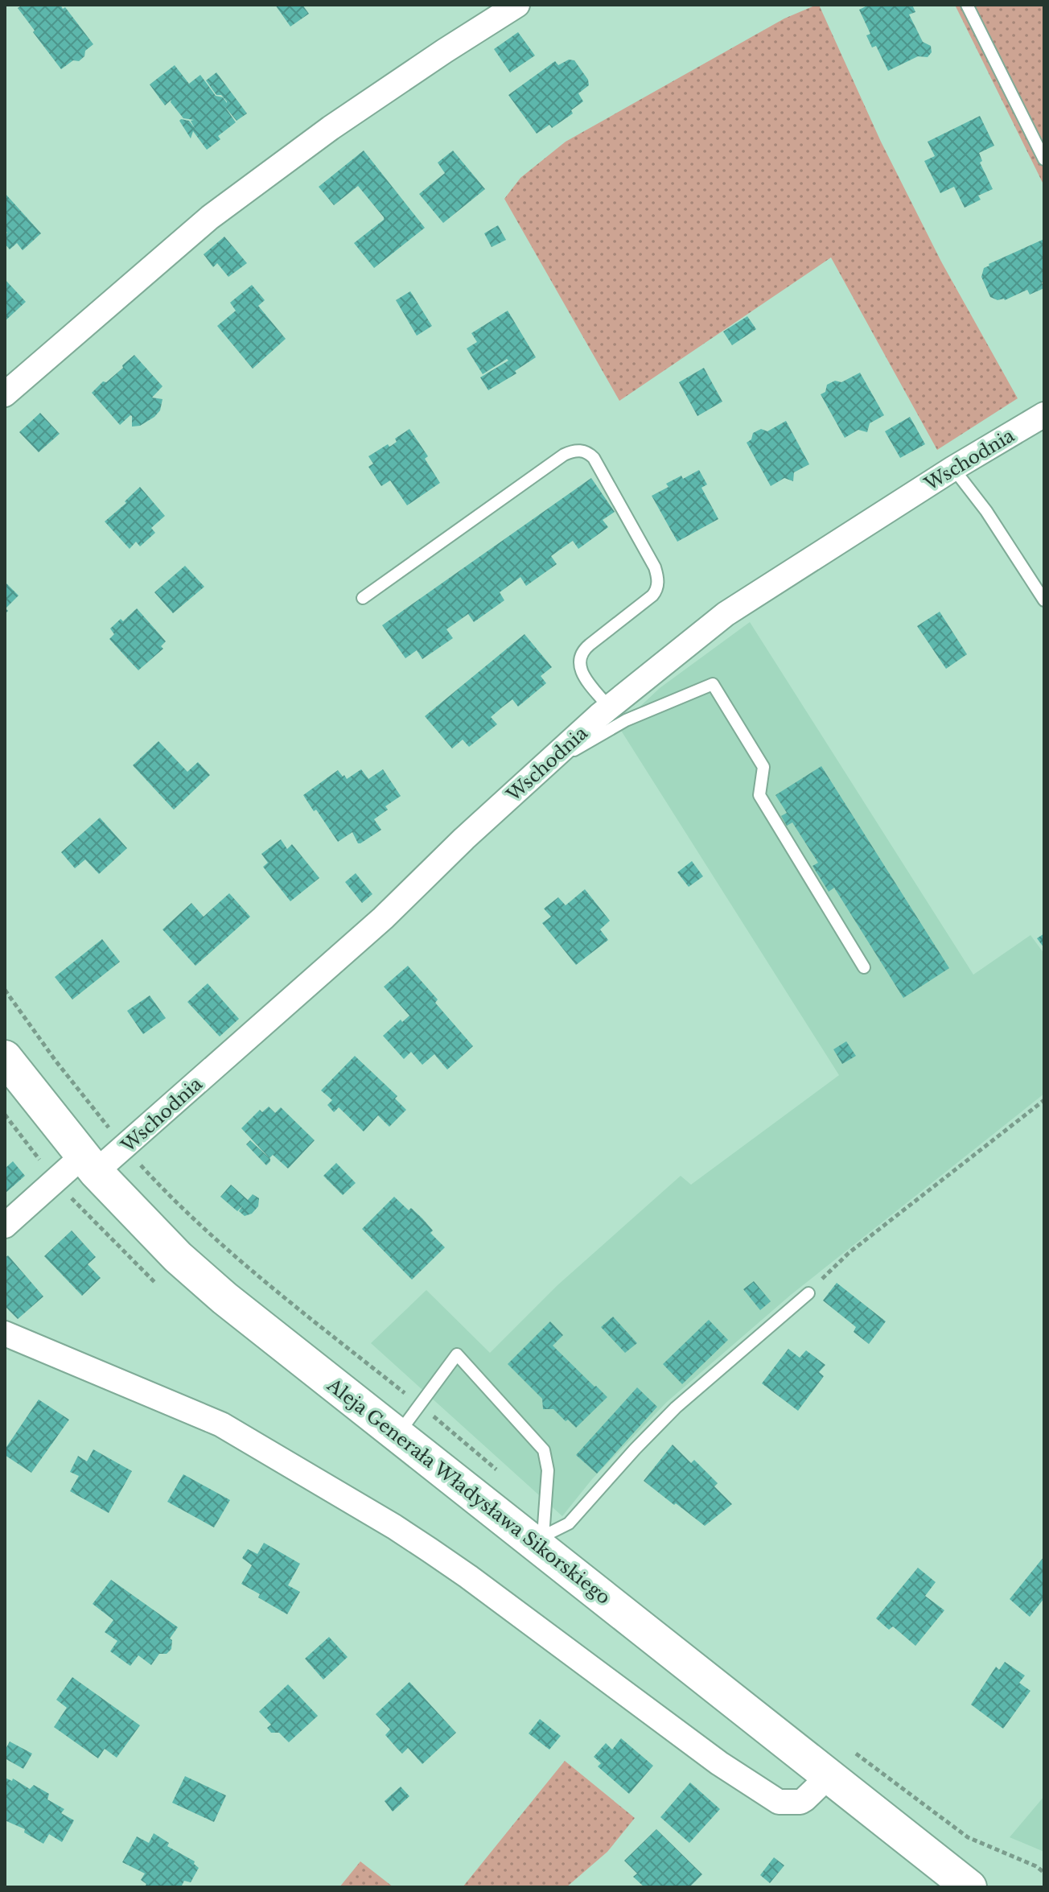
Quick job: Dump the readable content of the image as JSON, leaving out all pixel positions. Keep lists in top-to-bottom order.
{
  "streets": {
    "main road": ["Aleja Generała Władysława Sikorskiego"],
    "street": ["Wschodnia"]
  },
  "crossings": [
    ["Wschodnia", "Aleja Generała Władysława Sikorskiego"]
  ]
}
